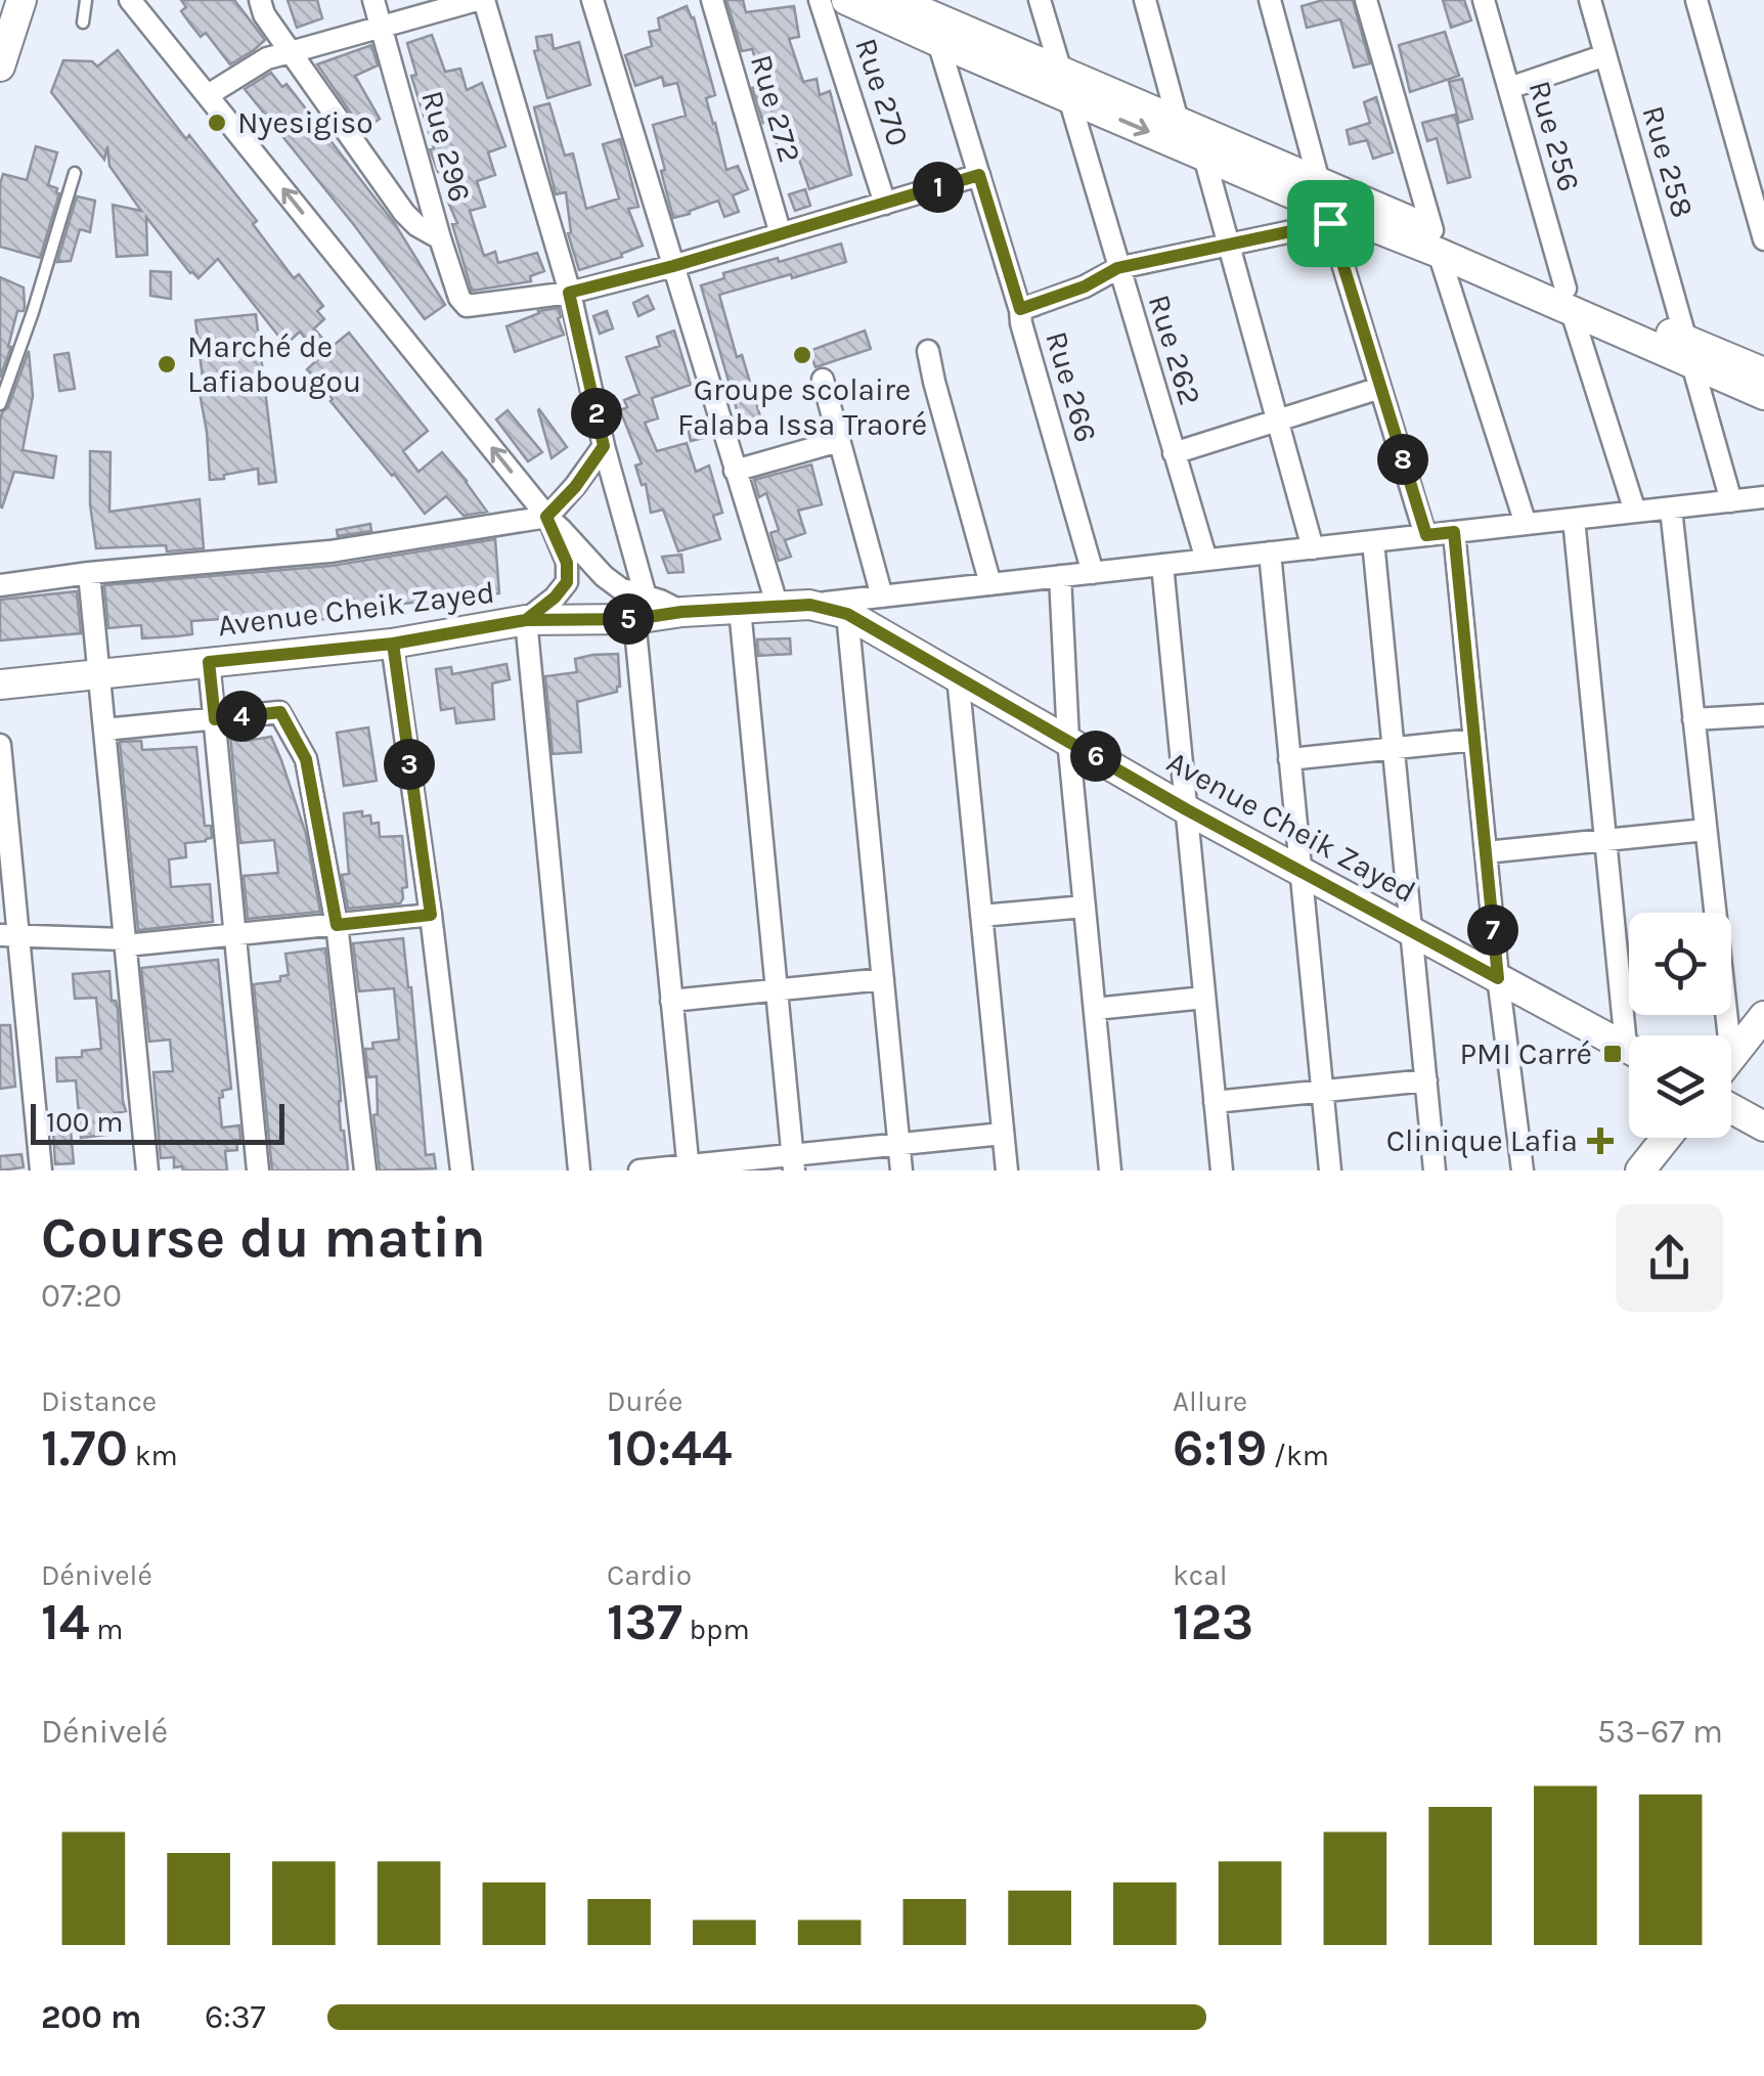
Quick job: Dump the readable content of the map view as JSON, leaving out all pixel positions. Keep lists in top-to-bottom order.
{
  "streets": {
    "street": [
      "Rue 270",
      "Rue 272",
      "Rue 256",
      "Rue 296",
      "Rue 258",
      "Rue 262",
      "Rue 266",
      "Avenue Cheik Zayed"
    ]
  },
  "places": {
    "other": ["Nyesigiso", "Groupe scolaire Falaba Issa Traoré", "Marché de Lafiabougou"],
    "transit": ["PMI Carré"],
    "health": ["Clinique Lafia"]
  },
  "scale_bar": "100 m",
  "page": {
    "pins": [
      "1",
      "2",
      "8",
      "5",
      "4",
      "6",
      "3",
      "7"
    ],
    "scale": "100 m",
    "heading": ["Course du matin", "07:20"],
    "stats": [
      ["Distance", "1.70 km"],
      ["Durée", "10:44"],
      ["Allure", "6:19 /km"],
      ["Dénivelé", "14 m"],
      ["Cardio", "137 bpm"],
      ["kcal", "123"]
    ],
    "chart": ["Dénivelé", "53–67 m"],
    "list": [
      {
        "name": "200 m",
        "note": "6:37"
      }
    ]
  }
}
